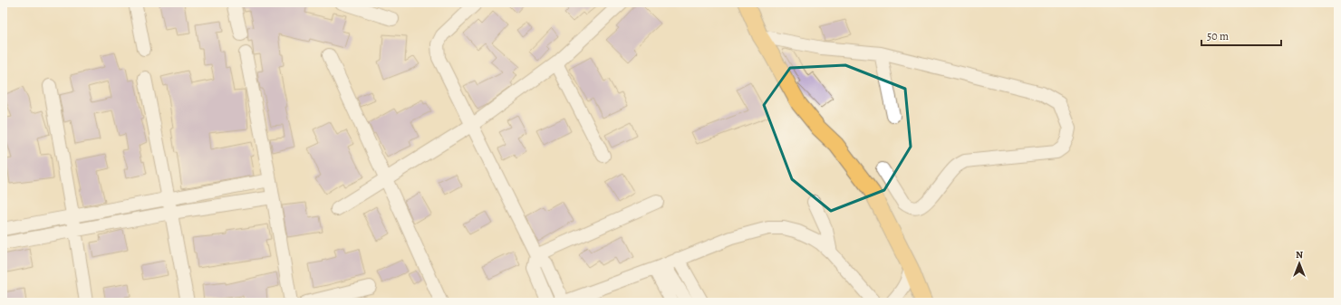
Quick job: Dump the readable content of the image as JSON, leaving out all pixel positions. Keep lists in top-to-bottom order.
{
  "scale_bar": "50 m",
  "north": "top"
}
